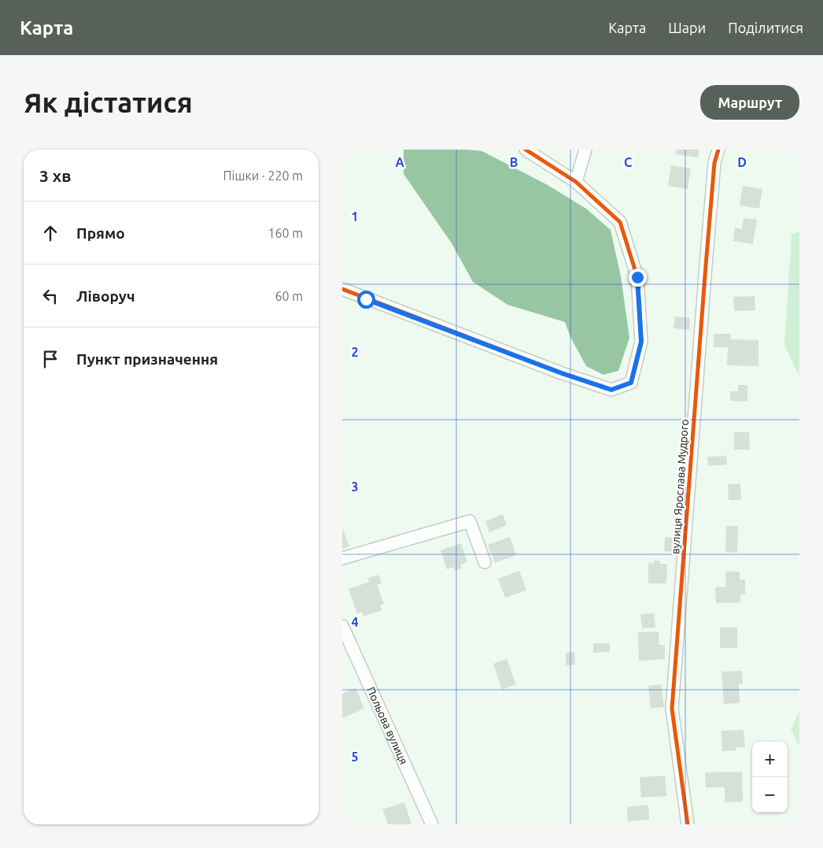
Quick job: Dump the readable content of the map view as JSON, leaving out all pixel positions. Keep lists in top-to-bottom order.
{
  "streets": {
    "street": ["вулиця Ярослава Мудрого", "Польова вулиця"]
  },
  "page": {
    "header": "Карта",
    "nav": ["Карта", "Шари", "Поділитися"],
    "buttons": "Маршрут",
    "title": "Як дістатися",
    "heading": ["3 хв", "Пішки · 220 m"],
    "list": [
      ["Прямо", "160 m"],
      ["Ліворуч", "60 m"],
      "Пункт призначення"
    ],
    "map_buttons": ["+", "−"]
  },
  "grid": {
    "columns": [
      "A",
      "B",
      "C",
      "D"
    ],
    "rows": [
      "1",
      "2",
      "3",
      "4",
      "5"
    ]
  }
}
